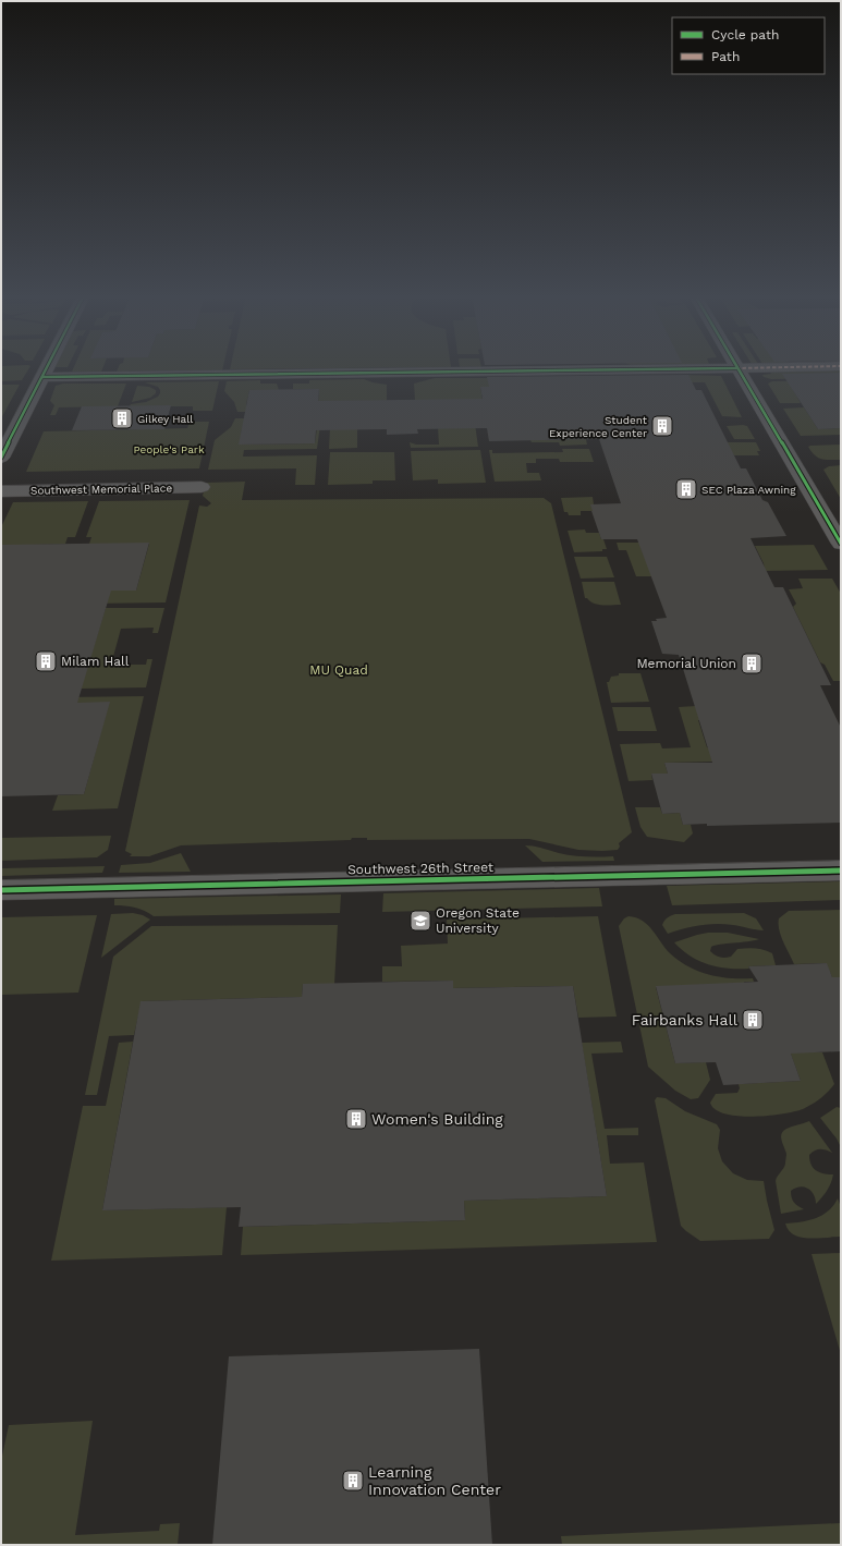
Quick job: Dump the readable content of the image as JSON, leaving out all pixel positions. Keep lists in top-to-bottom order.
{
  "streets": {
    "street": ["Southwest Memorial Place", "Southwest 26th Street"]
  },
  "parks": ["People's Park", "MU Quad"],
  "places": {
    "building": [
      "Gilkey Hall",
      "Student Experience Center",
      "SEC Plaza Awning",
      "Milam Hall",
      "Memorial Union",
      "Fairbanks Hall",
      "Women's Building",
      "Learning Innovation Center"
    ],
    "school or university": ["Oregon State University"]
  },
  "legend": ["Cycle path", "Path"]
}
